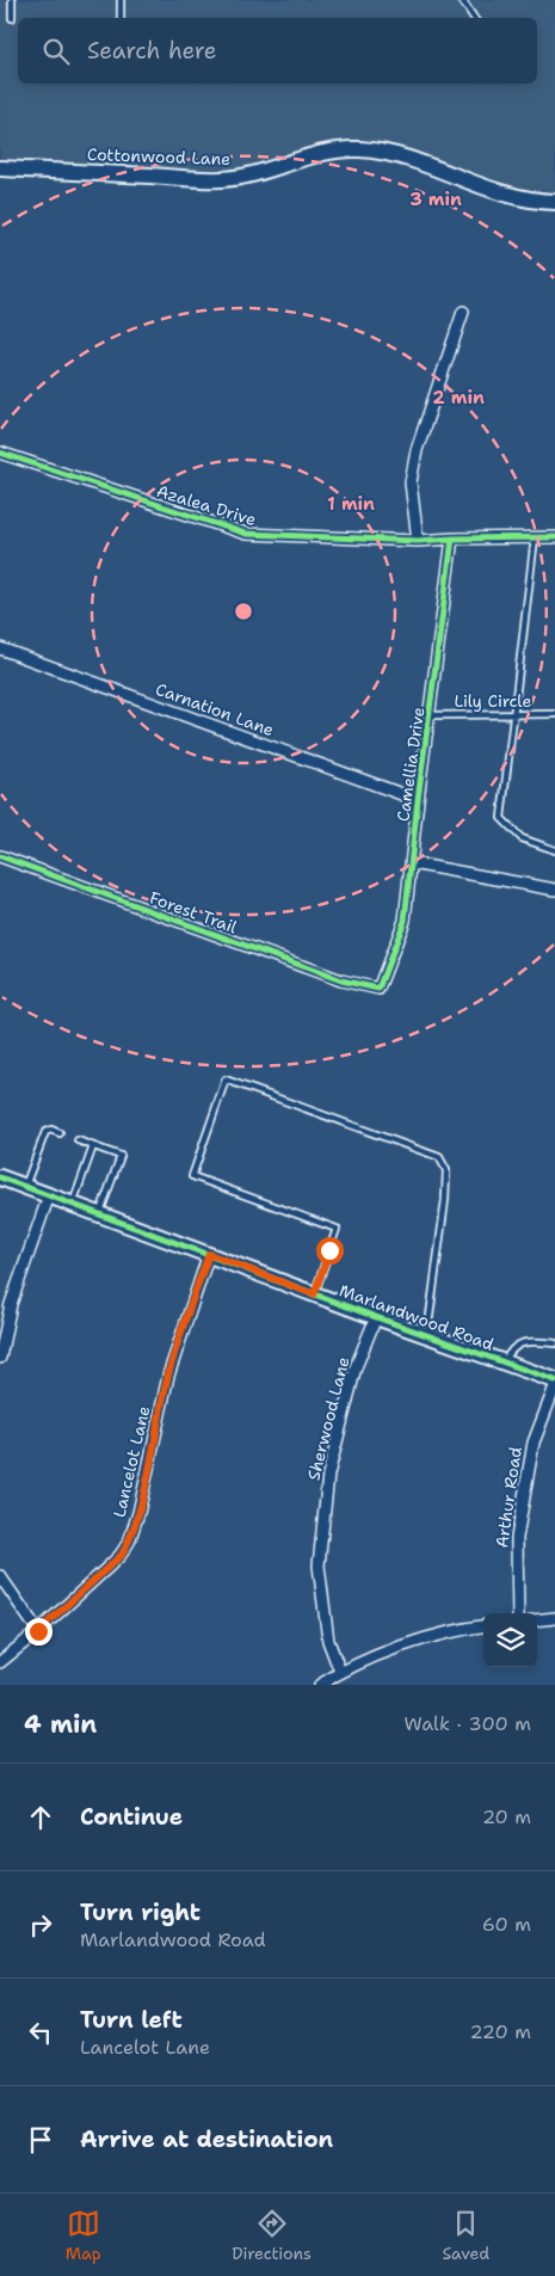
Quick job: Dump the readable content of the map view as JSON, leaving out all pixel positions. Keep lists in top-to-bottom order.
{
  "streets": {
    "street": [
      "Cottonwood Lane",
      "Azalea Drive",
      "Carnation Lane",
      "Camellia Drive",
      "Forest Trail",
      "Marlandwood Road",
      "Sherwood Lane",
      "Lancelot Lane",
      "Arthur Road"
    ],
    "lane": ["Lily Circle"]
  },
  "crossings": [
    ["Azalea Drive", "Camellia Drive"],
    ["Lily Circle", "Camellia Drive"],
    ["Carnation Lane", "Camellia Drive"],
    ["Camellia Drive", "Forest Trail"],
    ["Marlandwood Road", "Sherwood Lane"],
    ["Marlandwood Road", "Lancelot Lane"]
  ],
  "page": {
    "search": "Search here",
    "heading": ["4 min", "Walk · 300 m"],
    "list": [
      ["Continue", "20 m"],
      ["Turn right", "Marlandwood Road", "60 m"],
      ["Turn left", "Lancelot Lane", "220 m"],
      "Arrive at destination"
    ],
    "nav": ["Map", "Directions", "Saved"]
  },
  "rings": ["3 min", "2 min", "1 min"]
}
